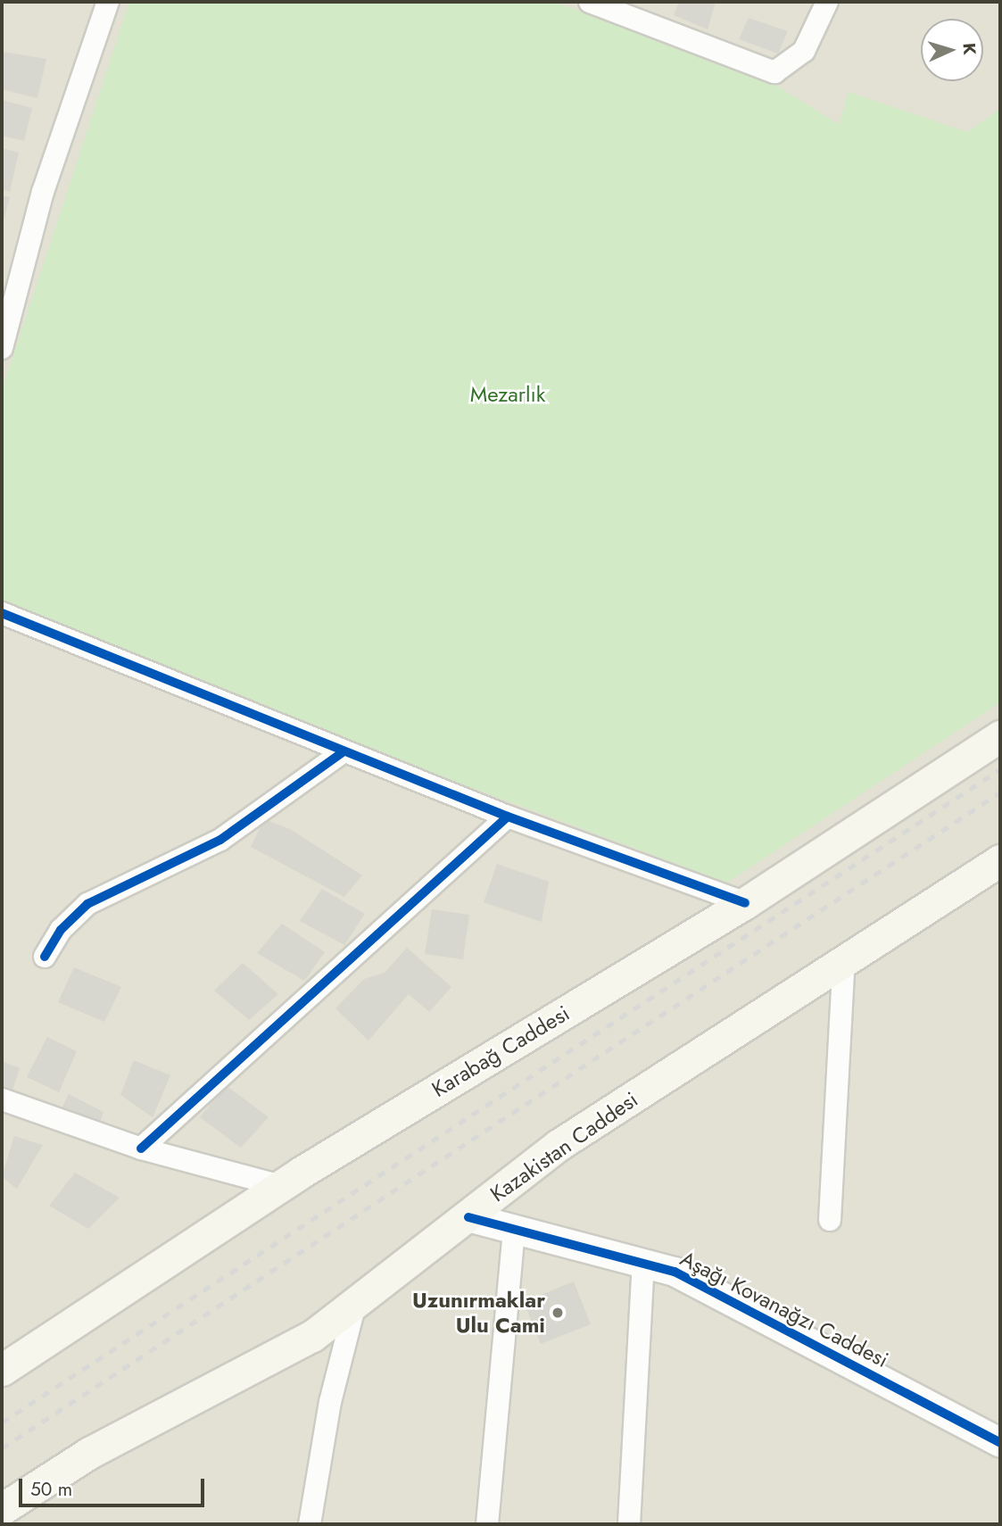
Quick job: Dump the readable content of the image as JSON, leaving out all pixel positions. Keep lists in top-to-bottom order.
{
  "streets": {
    "main road": ["Karabağ Caddesi", "Kazakistan Caddesi"],
    "street": ["Aşağı Kovanağzı Caddesi"]
  },
  "crossings": [
    ["Kazakistan Caddesi", "Aşağı Kovanağzı Caddesi"]
  ],
  "parks": ["Mezarlık"],
  "places": ["Uzunırmaklar Ulu Cami"],
  "scale_bar": "50 m",
  "north": "right"
}
